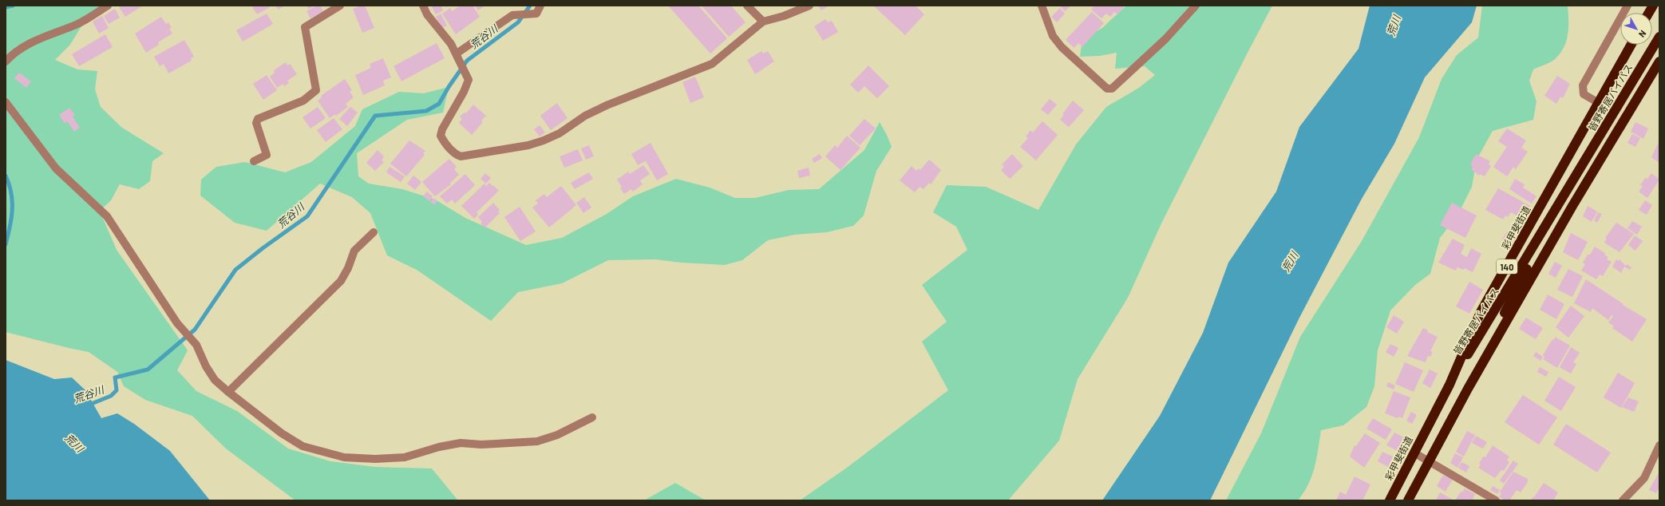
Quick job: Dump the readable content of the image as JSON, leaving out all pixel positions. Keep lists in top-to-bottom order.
{
  "streets": {
    "highway": ["皆野寄居バイパス", "彩甲斐街道", "140"]
  },
  "crossings": [
    ["皆野寄居バイパス", "彩甲斐街道"],
    ["皆野寄居バイパス", "140"]
  ],
  "water": ["荒川", "荒谷川"],
  "north": "bottom right"
}
